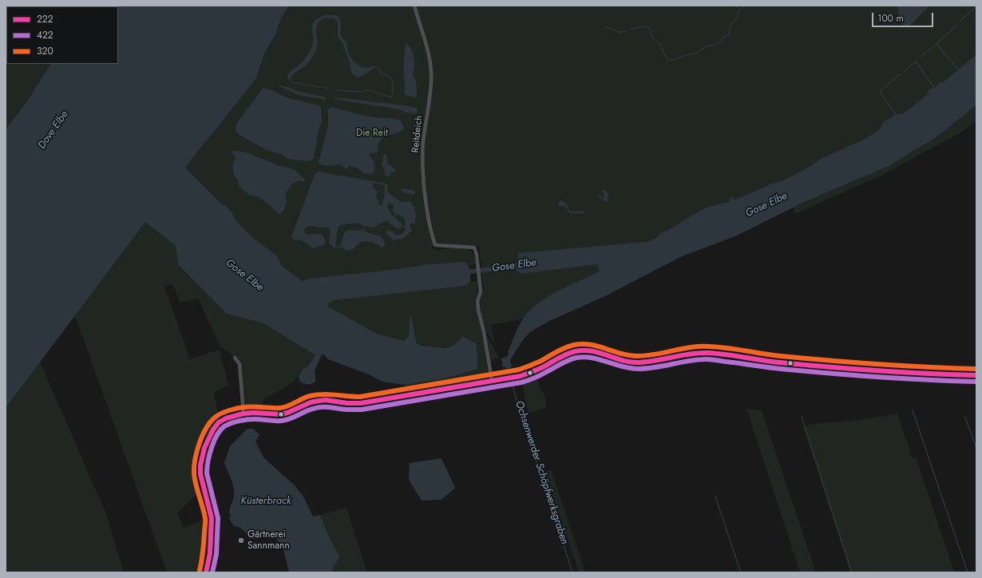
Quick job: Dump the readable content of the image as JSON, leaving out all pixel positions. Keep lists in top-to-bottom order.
{
  "streets": {
    "street": ["Reitdeich"]
  },
  "water": [
    "Dove Elbe",
    "Gose Elbe",
    "Ochsenwerder Schöpfwerksgraben",
    "Küsterbrack"
  ],
  "parks": ["Die Reit"],
  "places": ["Gärtnerei Sannmann"],
  "lines": ["transit line 320", "transit line 222", "transit line 422"],
  "legend": ["222", "422", "320"],
  "scale_bar": "100 m"
}
